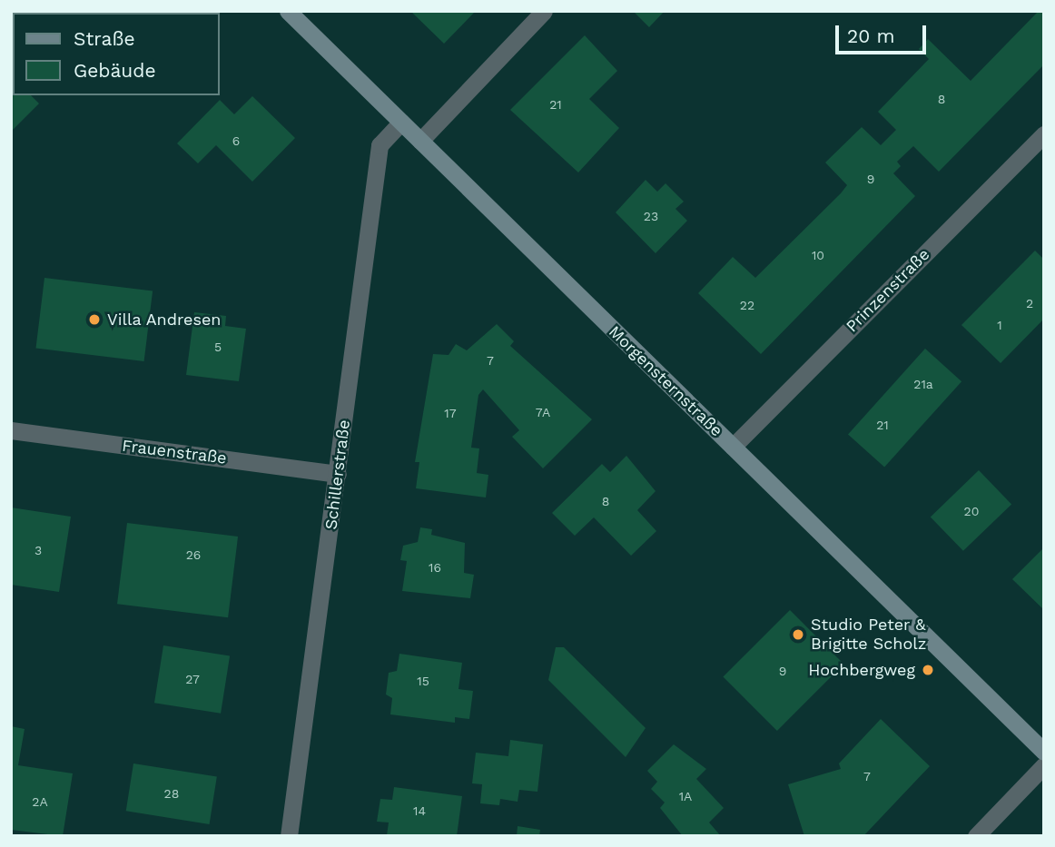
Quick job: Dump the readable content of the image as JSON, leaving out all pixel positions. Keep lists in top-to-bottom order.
{
  "streets": {
    "main road": ["Morgensternstraße"],
    "street": ["Prinzenstraße", "Frauenstraße", "Schillerstraße"]
  },
  "crossings": [
    ["Prinzenstraße", "Morgensternstraße"],
    ["Morgensternstraße", "Schillerstraße"],
    ["Frauenstraße", "Schillerstraße"]
  ],
  "places": ["Villa Andresen", "Studio Peter & Brigitte Scholz", "Hochbergweg"],
  "house_numbers": [
    "8",
    "21",
    "6",
    "9",
    "23",
    "10",
    "2",
    "22",
    "1",
    "5",
    "7",
    "21a",
    "7A",
    "17",
    "21",
    "8",
    "20",
    "3",
    "26",
    "16",
    "9",
    "27",
    "15",
    "7",
    "28",
    "1A",
    "2A",
    "14"
  ],
  "legend": ["Straße", "Gebäude"],
  "scale_bar": "20 m"
}
